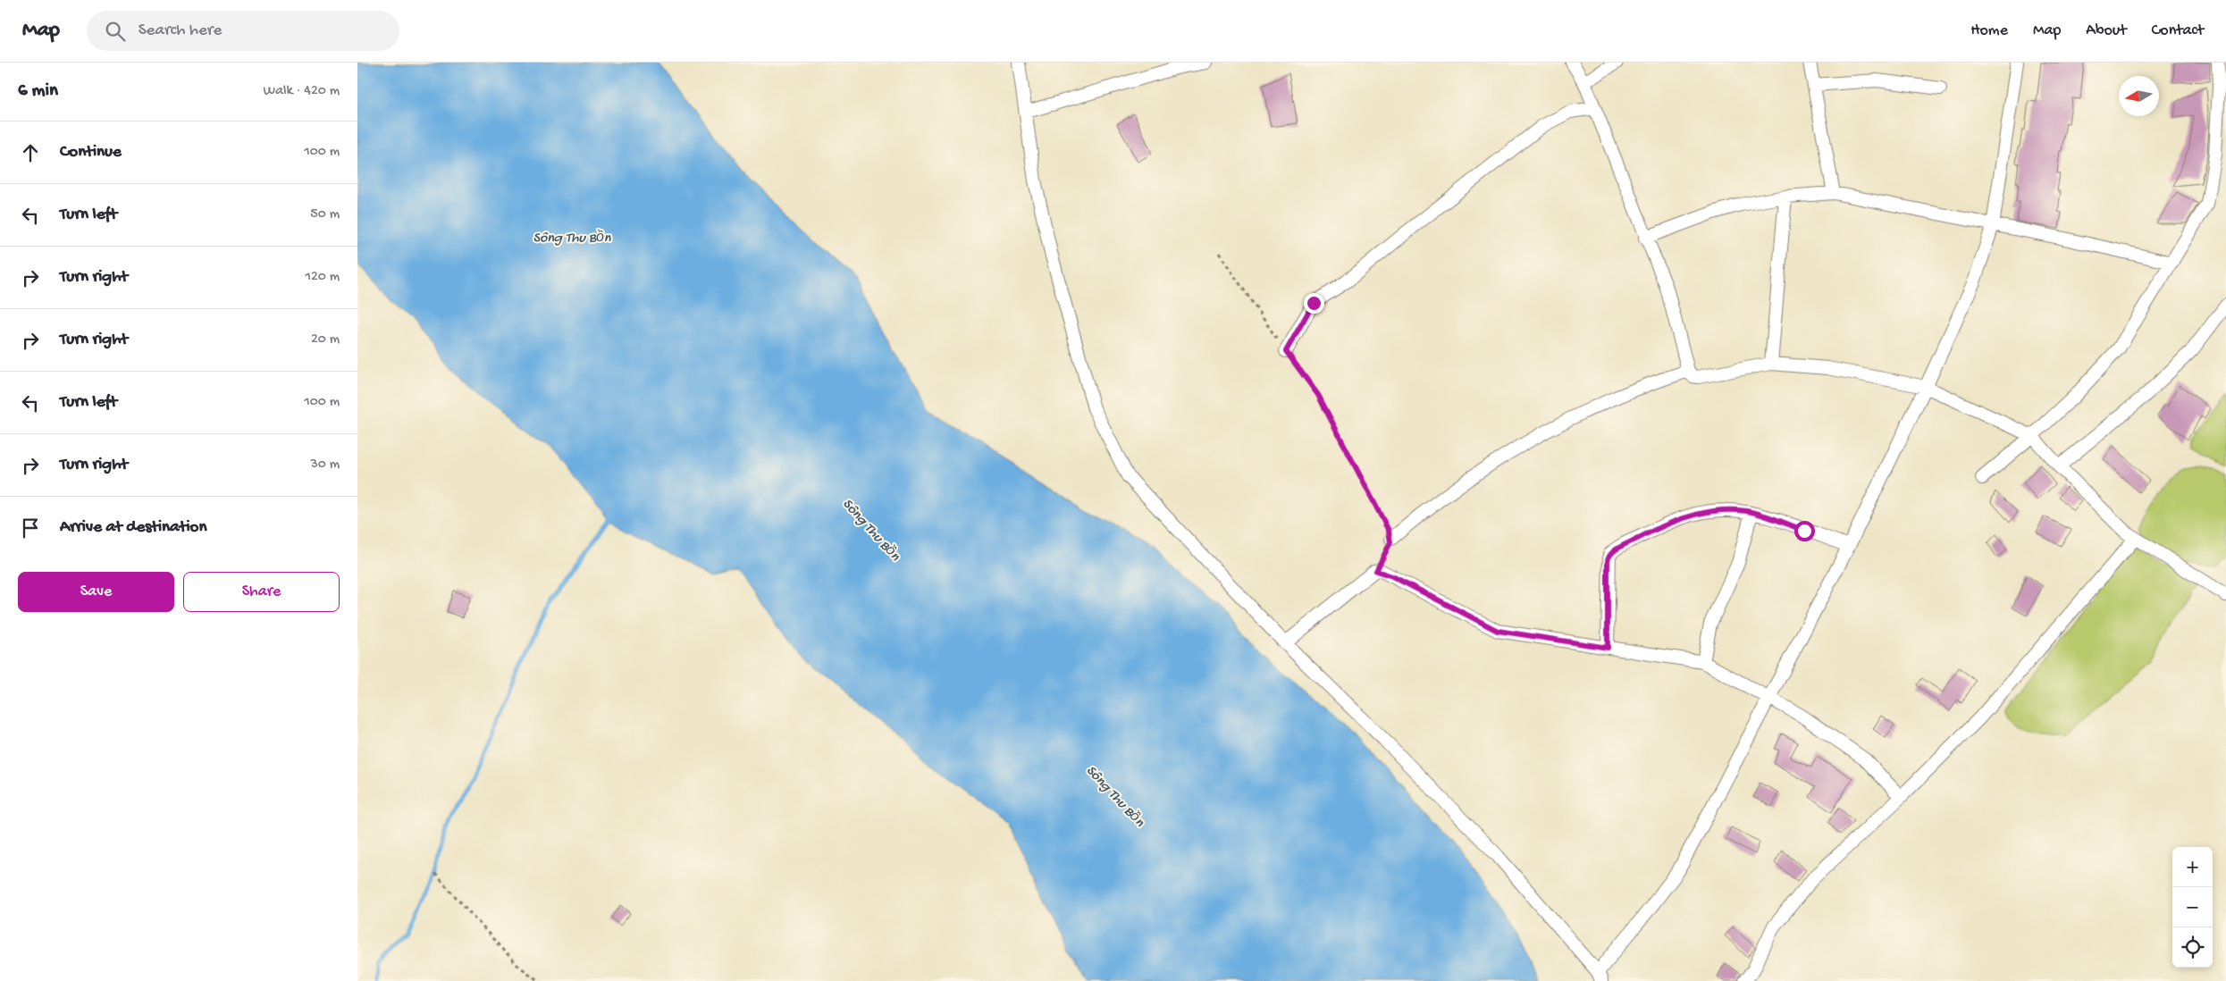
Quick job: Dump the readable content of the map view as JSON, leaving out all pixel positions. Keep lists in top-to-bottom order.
{
  "water": ["Sông Thu Bồn"],
  "north": "left",
  "page": {
    "header": "Map",
    "search": "Search here",
    "nav": [
      "Home",
      "Map",
      "About",
      "Contact"
    ],
    "heading": ["6 min", "Walk · 420 m"],
    "list": [
      ["Continue", "100 m"],
      ["Turn left", "50 m"],
      ["Turn right", "120 m"],
      ["Turn right", "20 m"],
      ["Turn left", "100 m"],
      ["Turn right", "30 m"],
      "Arrive at destination"
    ],
    "buttons": ["Save", "Share"],
    "map_buttons": ["+", "−"]
  }
}
